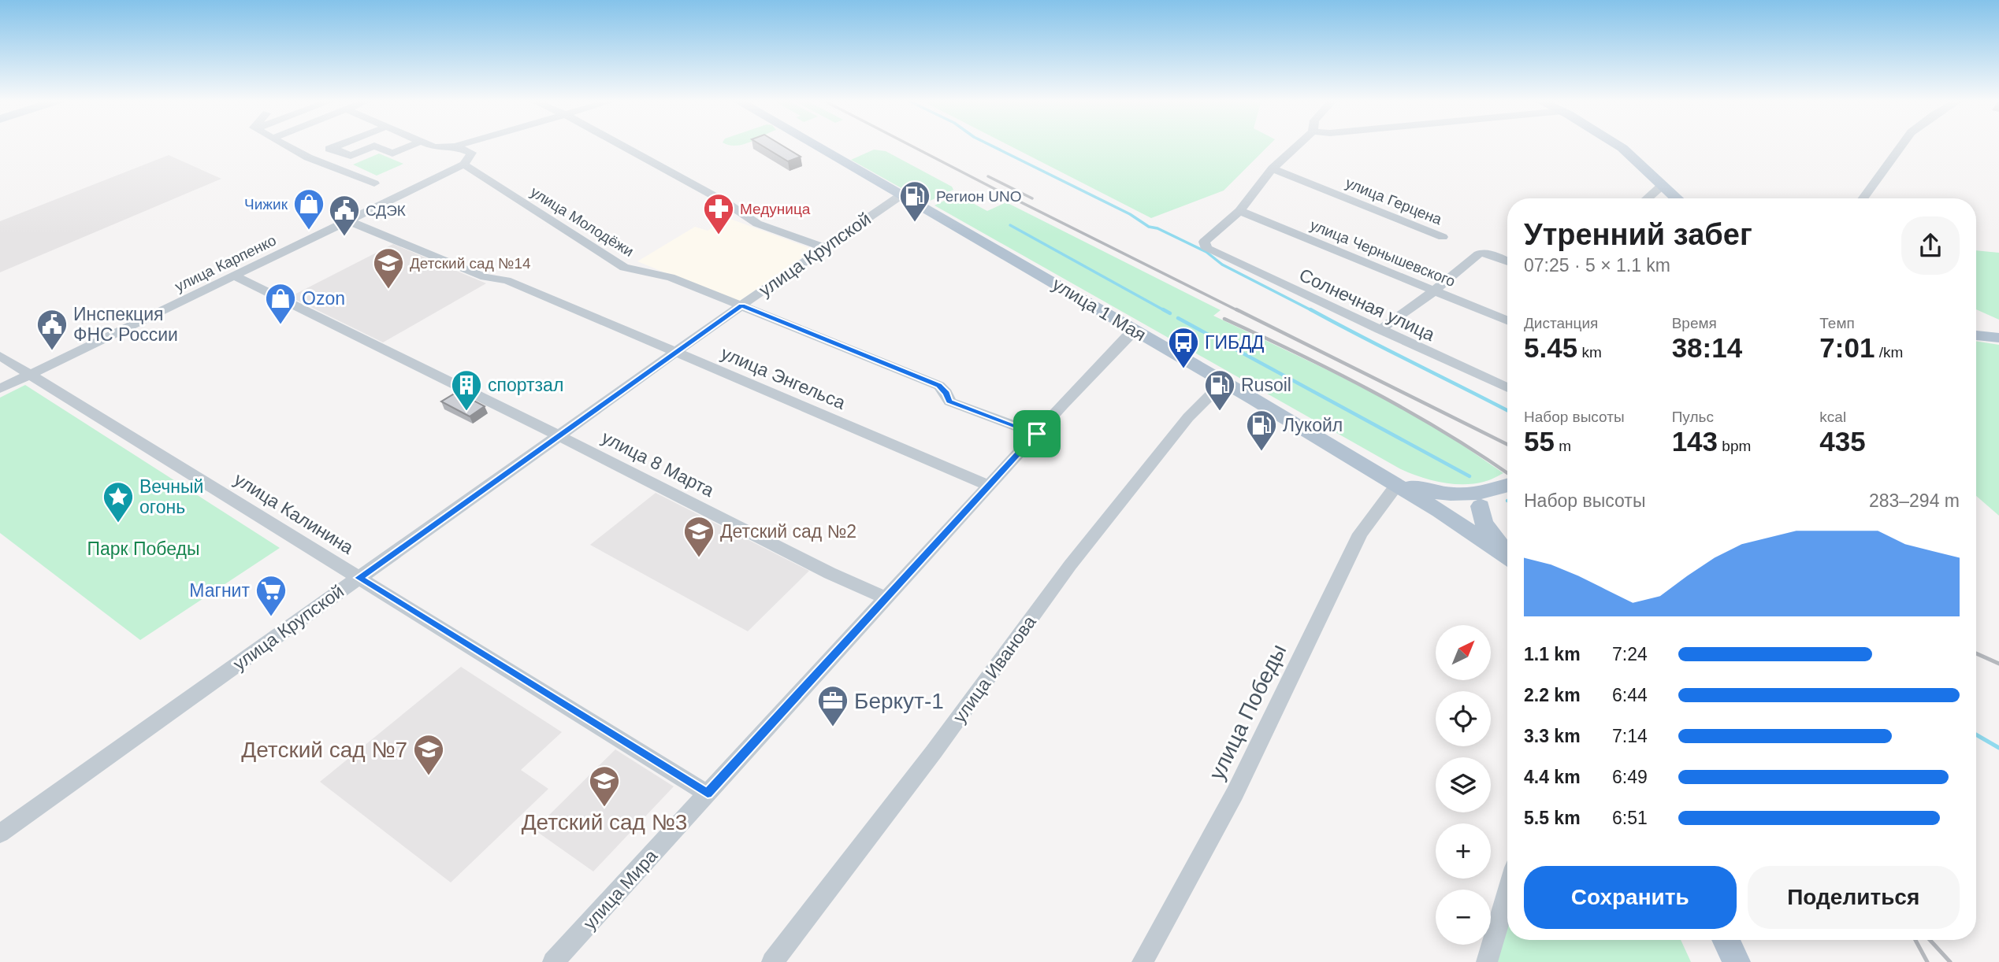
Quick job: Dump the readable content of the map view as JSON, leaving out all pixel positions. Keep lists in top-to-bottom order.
{
  "streets": {
    "main road": ["улица 1 Мая"],
    "street": [
      "улица Герцена",
      "улица Молодёжи",
      "улица Чернышевского",
      "улица Крупской",
      "улица Карпенко",
      "Солнечная улица",
      "улица Энгельса",
      "улица 8 Марта",
      "улица Калинина",
      "улица Иванова",
      "улица Победы",
      "улица Мира"
    ]
  },
  "crossings": [
    ["улица Молодёжи", "улица Крупской"],
    ["улица Молодёжи", "улица Карпенко"],
    ["улица Молодёжи", "улица Мира"],
    ["улица Чернышевского", "Солнечная улица"],
    ["улица Крупской", "улица 1 Мая"],
    ["улица Крупской", "улица Энгельса"],
    ["улица Крупской", "улица 8 Марта"],
    ["улица Крупской", "улица Калинина"],
    ["улица Карпенко", "улица Энгельса"],
    ["улица Карпенко", "улица 8 Марта"],
    ["улица Карпенко", "улица Калинина"],
    ["улица 1 Мая", "улица Иванова"],
    ["улица 1 Мая", "улица Победы"],
    ["улица 1 Мая", "улица Мира"],
    ["улица Энгельса", "улица Мира"],
    ["улица 8 Марта", "улица Мира"],
    ["улица Калинина", "улица Мира"]
  ],
  "parks": ["Парк Победы"],
  "places": {
    "fuel station": ["Регион UNO", "Rusoil", "Лукойл"],
    "shop": ["Чижик", "Ozon"],
    "pharmacy": ["Медуница"],
    "public building": ["СДЭК", "Инспекция ФНС России"],
    "school or university": [
      "Детский сад №14",
      "Детский сад №2",
      "Детский сад №7",
      "Детский сад №3"
    ],
    "bus stop": ["ГИБДД"],
    "building": ["спортзал"],
    "place": ["Вечный огонь"],
    "supermarket": ["Магнит"],
    "office": ["Беркут-1"]
  },
  "north": "top right",
  "page": {
    "heading": ["Утренний забег", "07:25 · 5 × 1.1 km"],
    "stats": [
      ["Дистанция", "5.45 km"],
      ["Время", "38:14"],
      ["Темп", "7:01 /km"],
      ["Набор высоты", "55 m"],
      ["Пульс", "143 bpm"],
      ["kcal", "435"]
    ],
    "chart": ["Набор высоты", "283–294 m"],
    "map_buttons": ["+", "−"],
    "list": [
      {
        "name": "1.1 km",
        "note": "7:24"
      },
      {
        "name": "2.2 km",
        "note": "6:44"
      },
      {
        "name": "3.3 km",
        "note": "7:14"
      },
      {
        "name": "4.4 km",
        "note": "6:49"
      },
      {
        "name": "5.5 km",
        "note": "6:51"
      }
    ],
    "buttons": ["Сохранить", "Поделиться"]
  }
}
